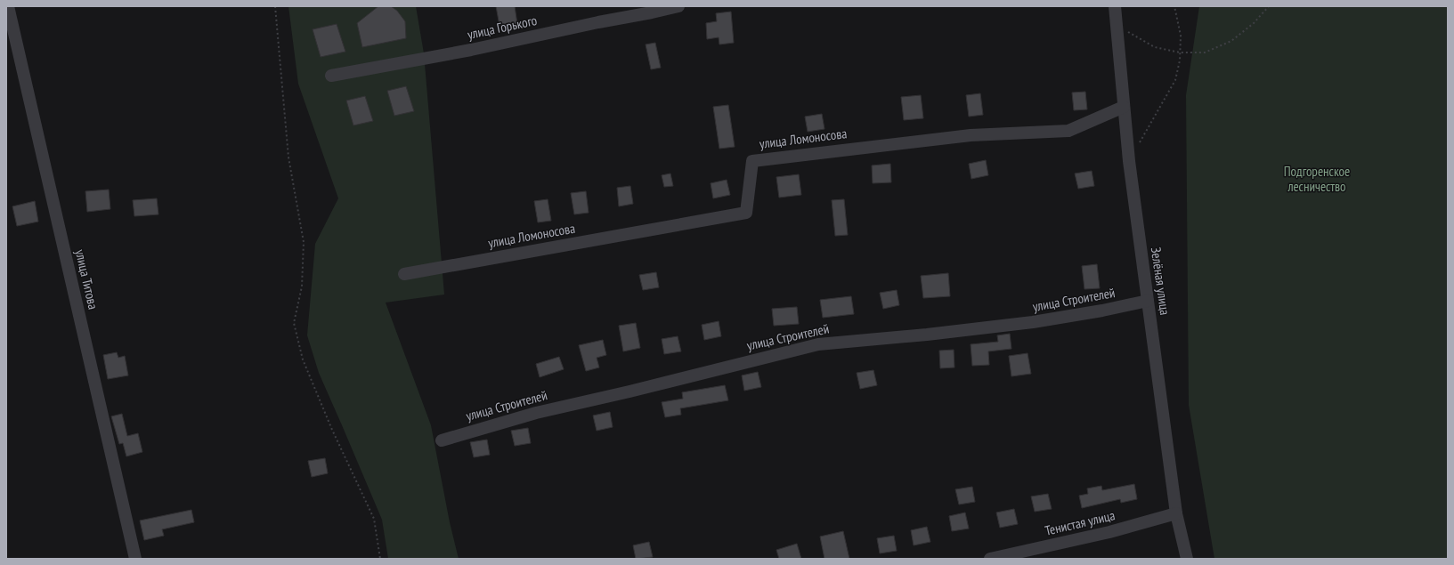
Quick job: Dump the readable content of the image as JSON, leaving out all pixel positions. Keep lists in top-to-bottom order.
{
  "streets": {
    "street": [
      "улица Горького",
      "улица Ломоносова",
      "улица Титова",
      "Зелёная улица",
      "улица Строителей",
      "Тенистая улица"
    ]
  },
  "crossings": [
    ["улица Ломоносова", "Зелёная улица"],
    ["Зелёная улица", "улица Строителей"],
    ["Зелёная улица", "Тенистая улица"]
  ],
  "parks": ["Подгоренское лесничество"]
}
